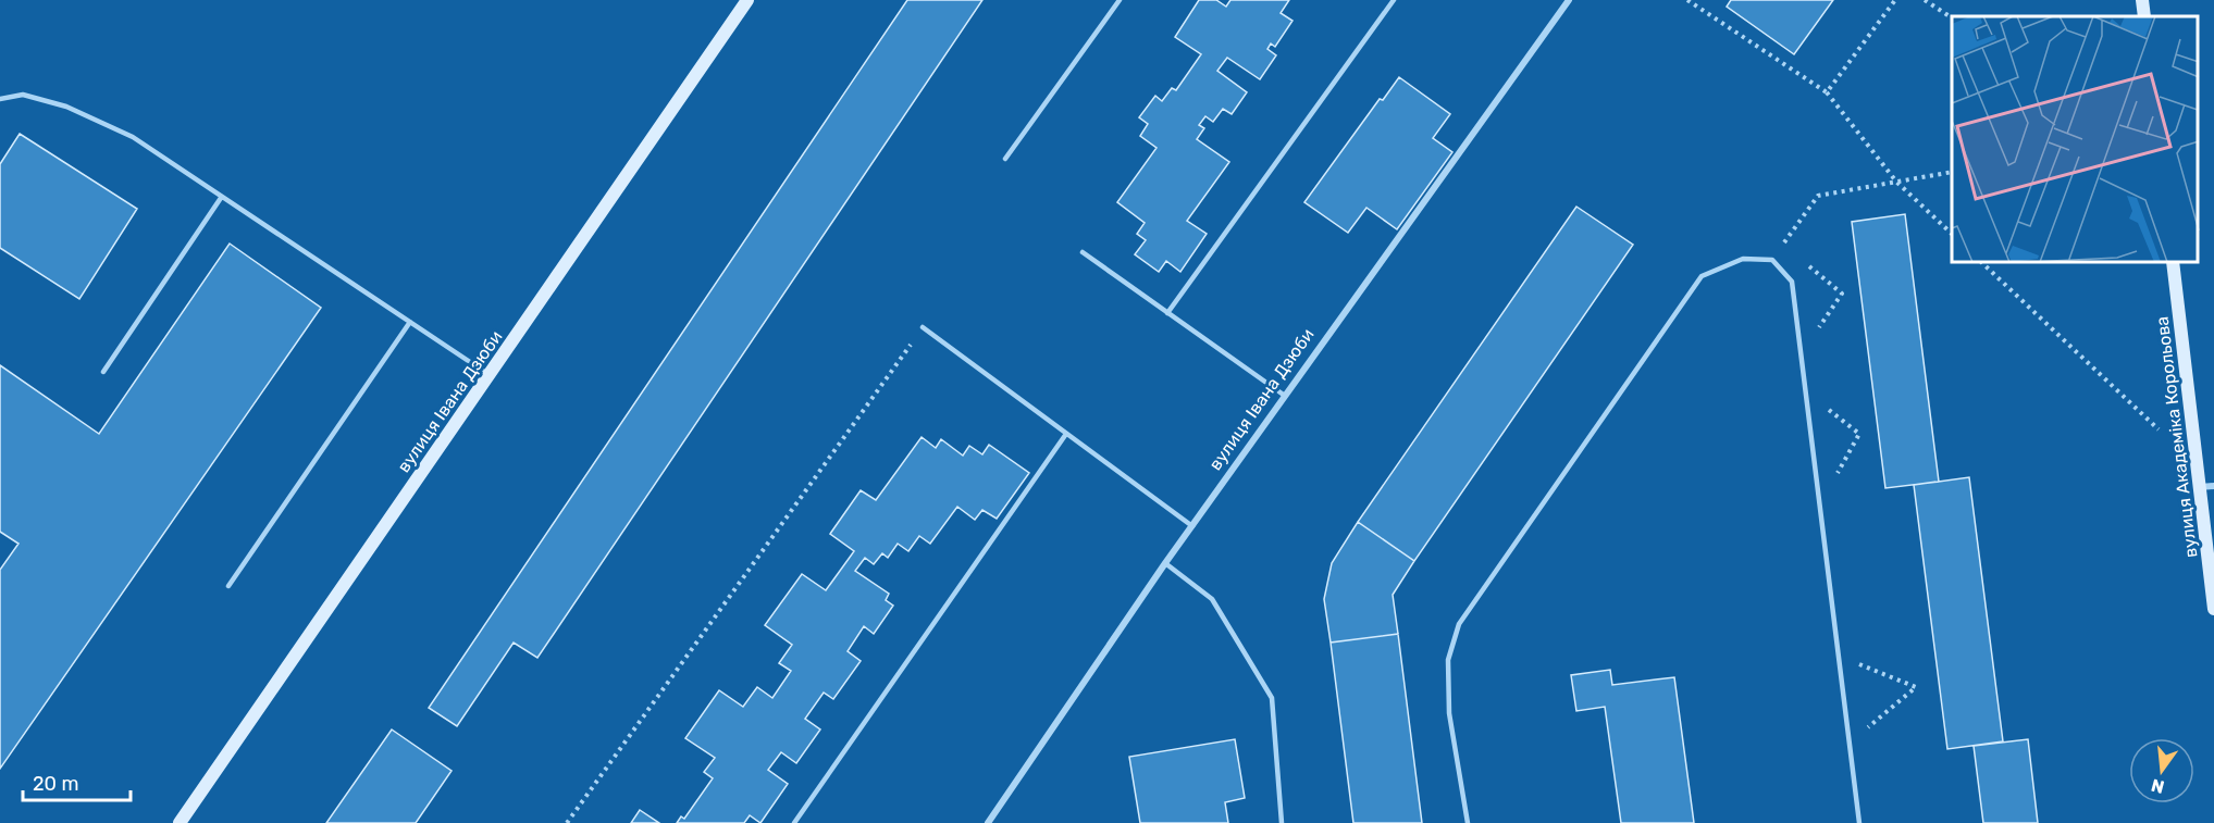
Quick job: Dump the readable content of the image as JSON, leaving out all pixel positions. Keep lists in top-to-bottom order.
{
  "streets": {
    "main road": ["вулиця Івана Дзюби", "вулиця Академіка Корольова"]
  },
  "scale_bar": "20 m",
  "north": "bottom"
}
